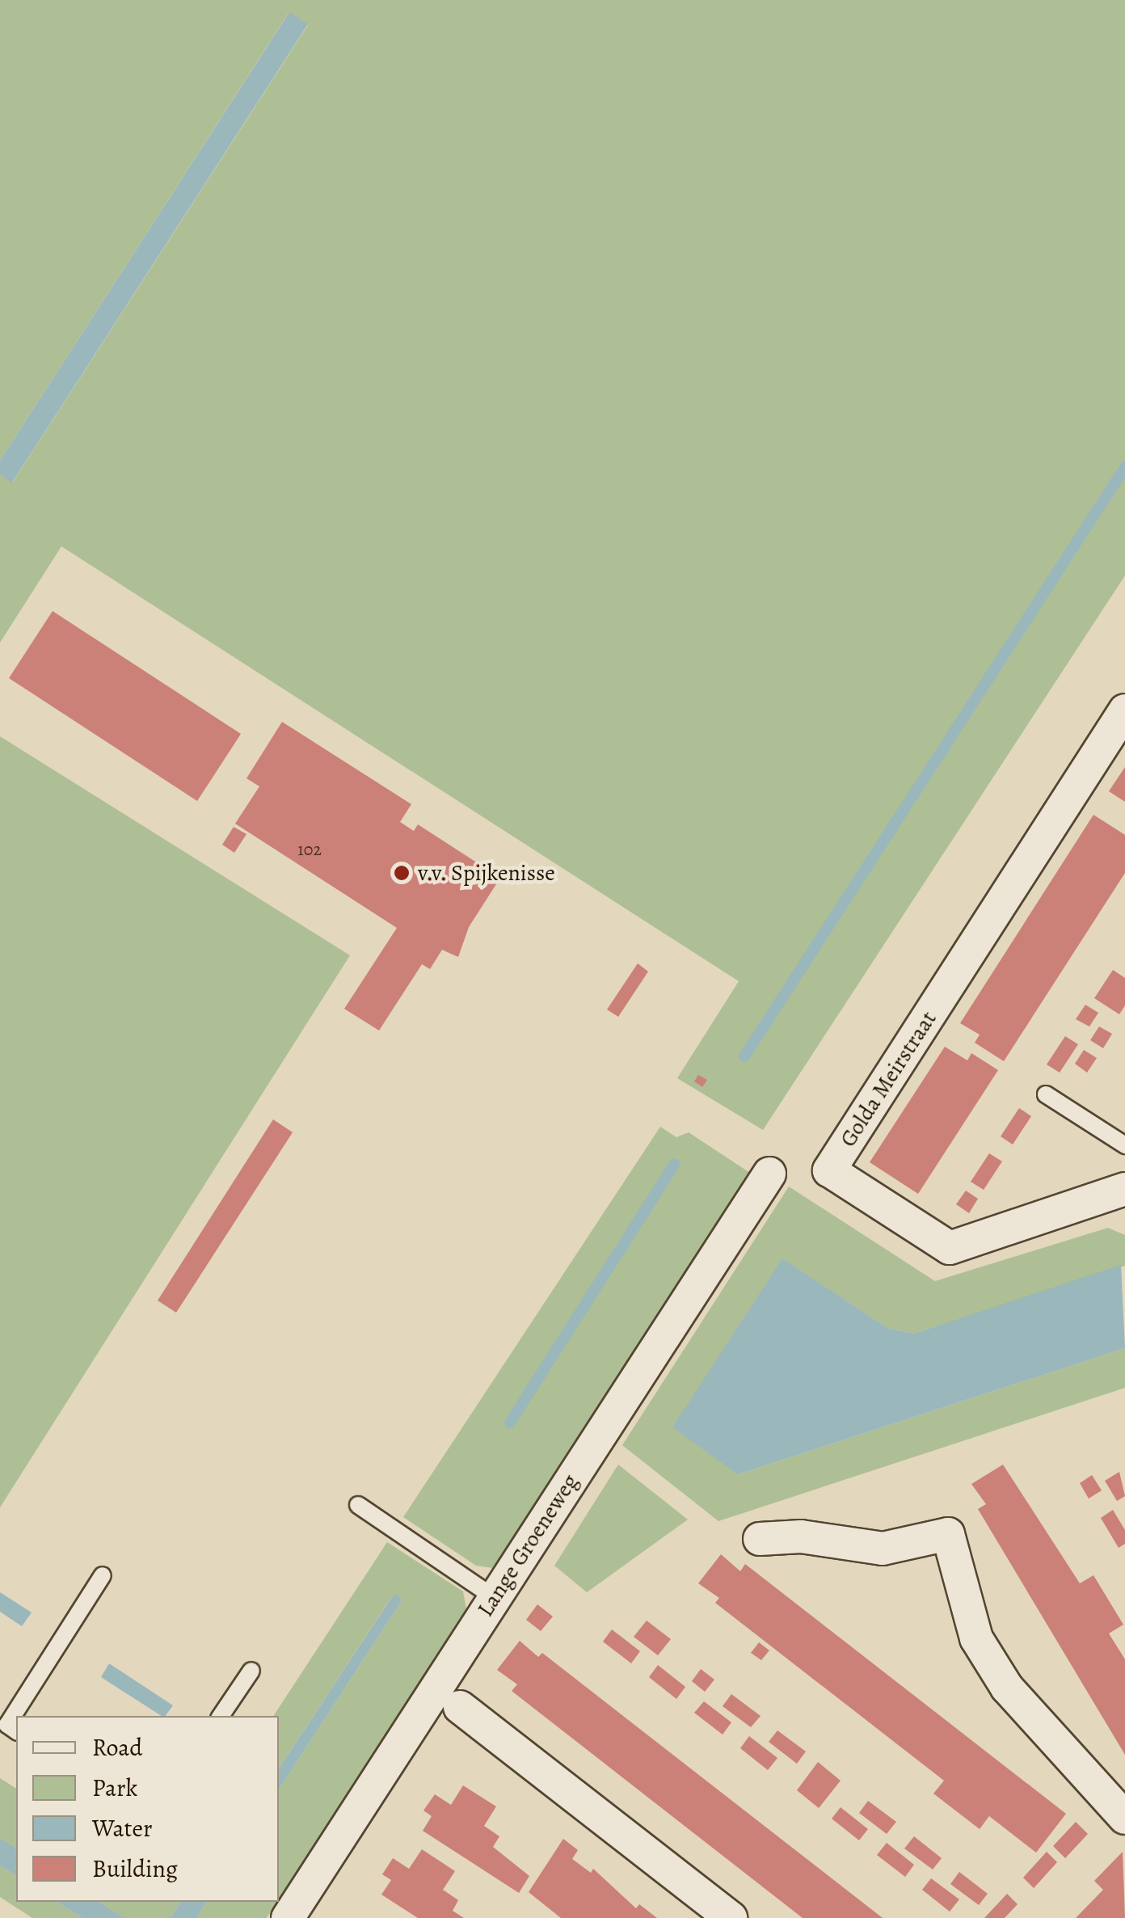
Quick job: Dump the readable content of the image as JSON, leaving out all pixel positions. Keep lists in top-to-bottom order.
{
  "streets": {
    "street": ["Golda Meirstraat", "Lange Groeneweg"]
  },
  "places": ["v.v. Spijkenisse"],
  "house_numbers": ["102"],
  "legend": [
    "Road",
    "Park",
    "Water",
    "Building"
  ]
}
